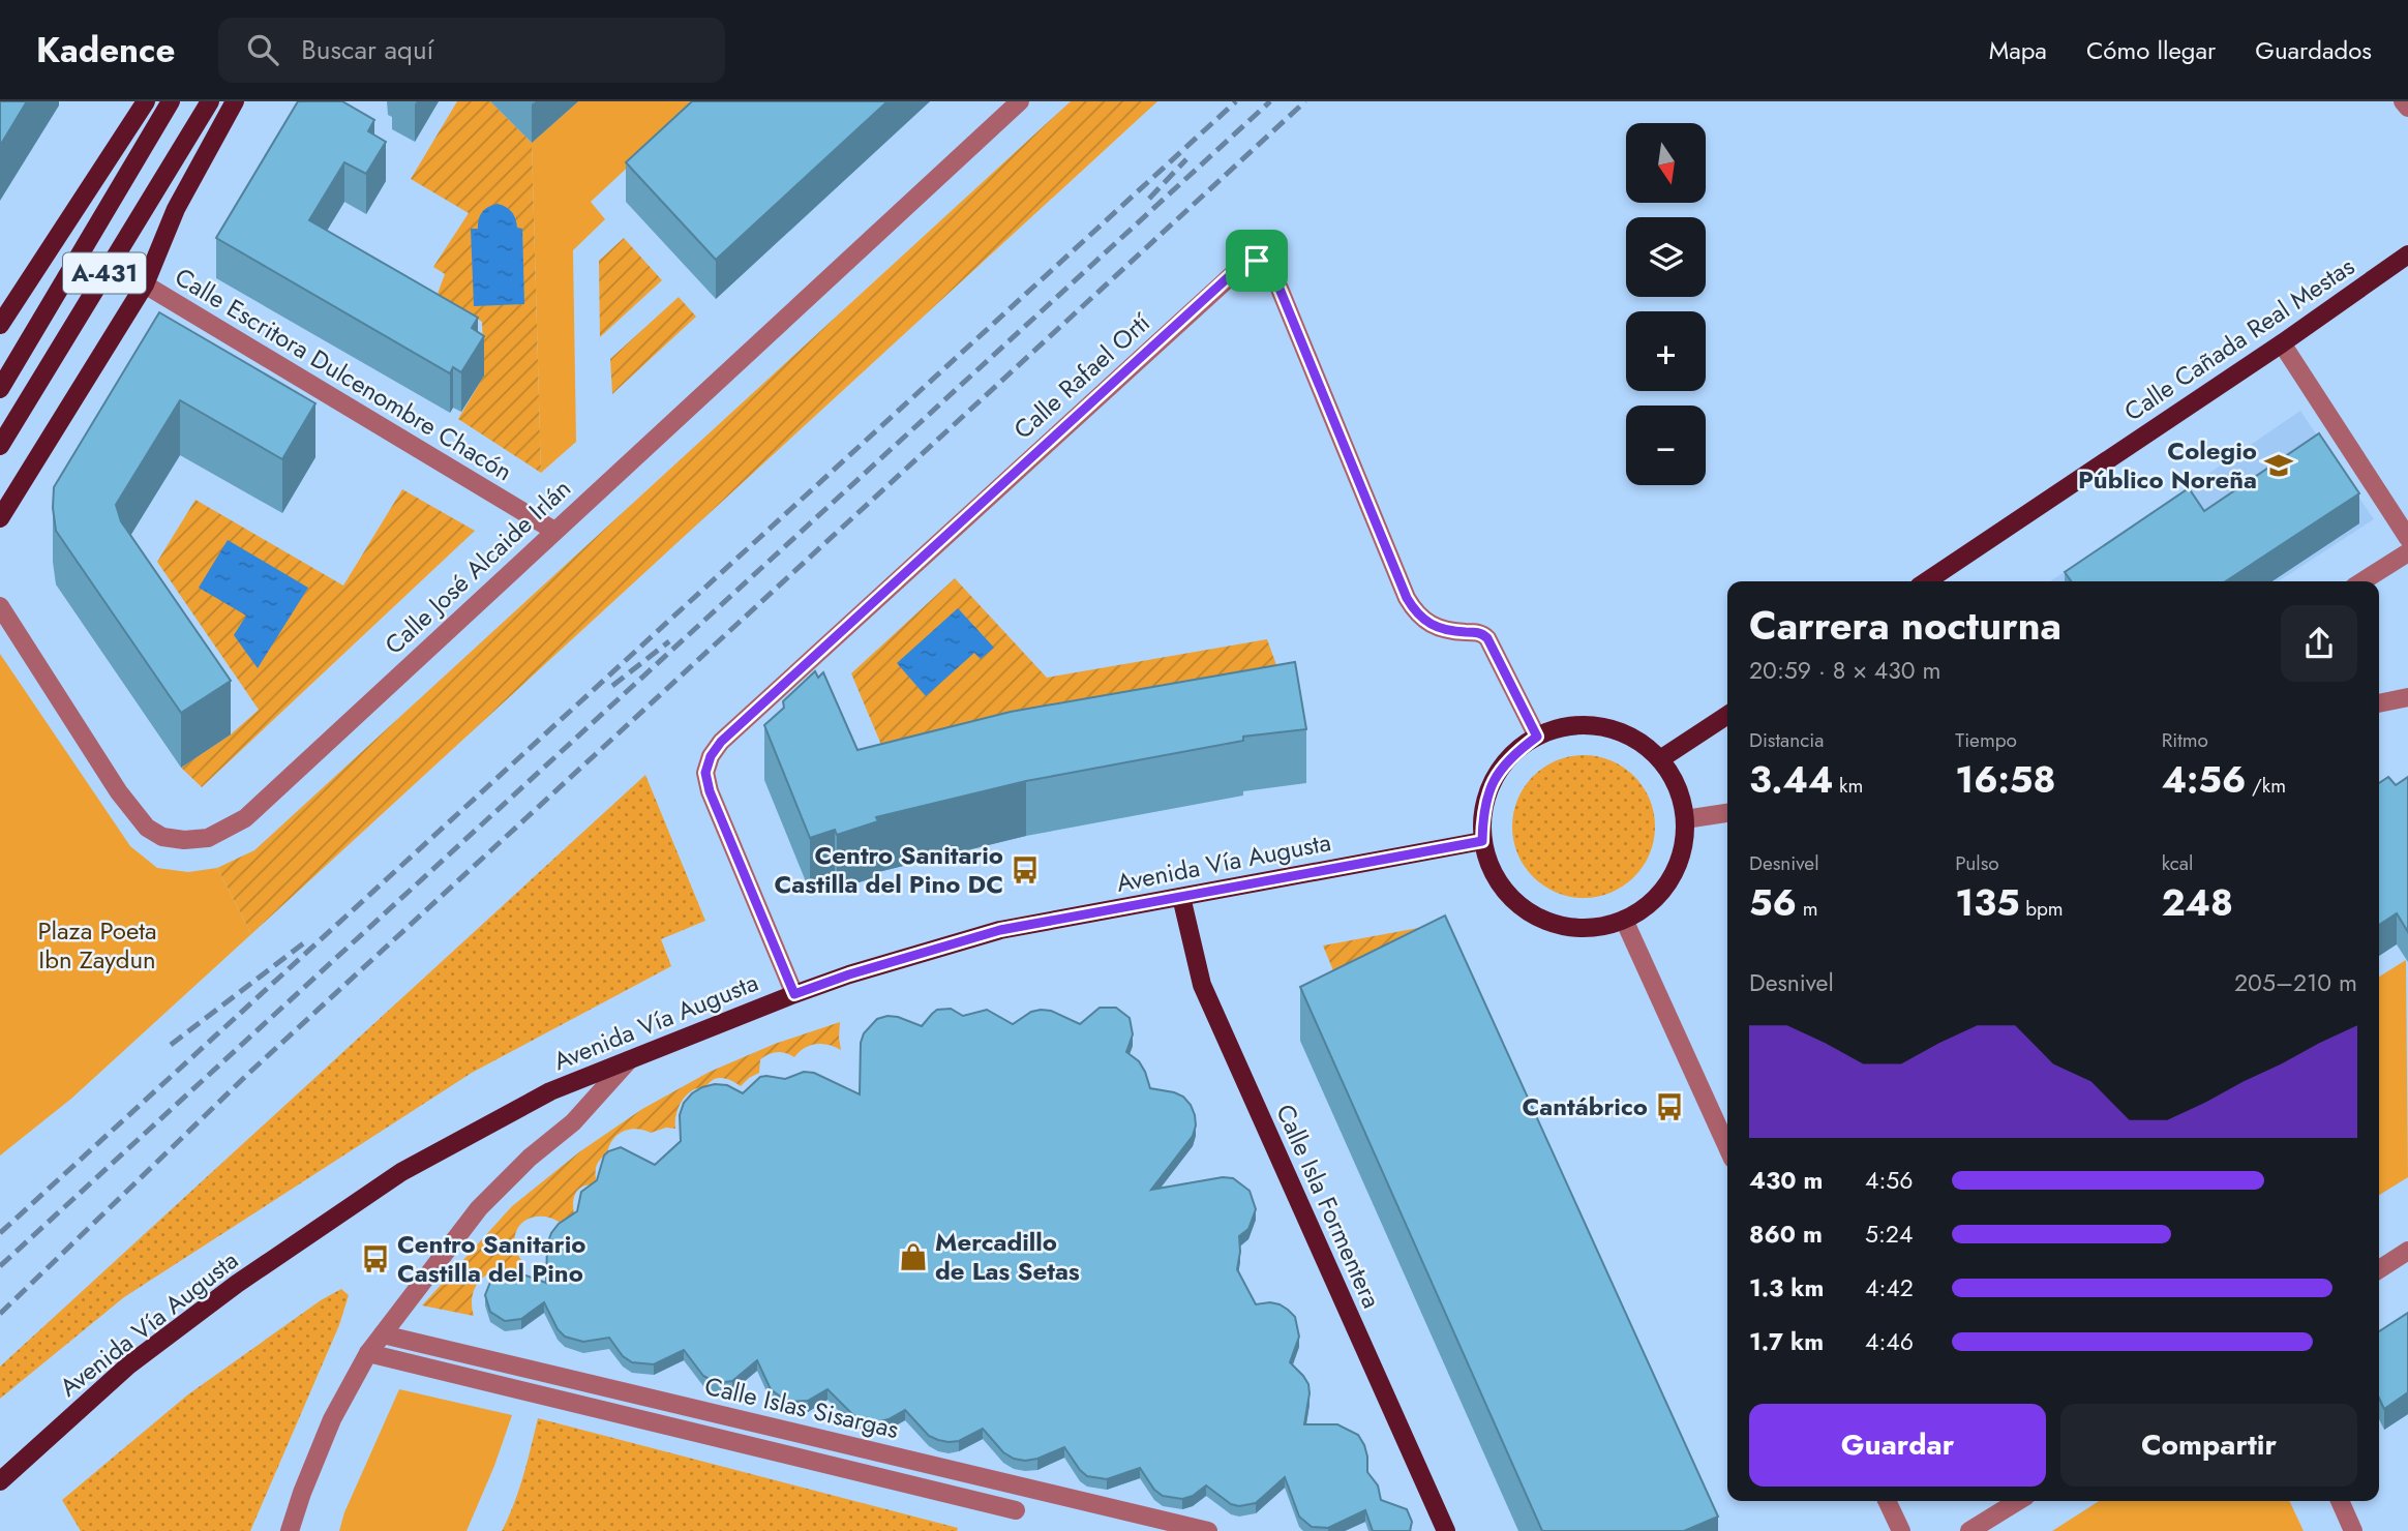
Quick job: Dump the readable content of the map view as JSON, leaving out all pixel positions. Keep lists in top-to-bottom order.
{
  "streets": {
    "main road": [
      "A-431",
      "Calle Cañada Real Mestas",
      "Avenida Vía Augusta",
      "Calle Isla Formentera"
    ],
    "street": [
      "Calle Escritora Dulcenombre Chacón",
      "Calle Rafael Ortí",
      "Calle José Alcaide Irlán",
      "Calle Islas Sisargas"
    ]
  },
  "crossings": [
    ["Calle Escritora Dulcenombre Chacón", "Calle José Alcaide Irlán"],
    ["Calle Rafael Ortí", "Avenida Vía Augusta"],
    ["Avenida Vía Augusta", "Calle Isla Formentera"]
  ],
  "parks": ["Plaza Poeta Ibn Zaydun"],
  "places": {
    "school or university": ["Colegio Público Noreña"],
    "bus stop": ["Centro Sanitario Castilla del Pino DC", "Cantábrico", "Centro Sanitario Castilla del Pino"],
    "shop": ["Mercadillo de Las Setas"]
  },
  "north": "bottom",
  "page": {
    "header": "Kadence",
    "search": "Buscar aquí",
    "nav": ["Mapa", "Cómo llegar", "Guardados"],
    "map_buttons": ["+", "−"],
    "heading": ["Carrera nocturna", "20:59 · 8 × 430 m"],
    "stats": [
      ["Distancia", "3.44 km"],
      ["Tiempo", "16:58"],
      ["Ritmo", "4:56 /km"],
      ["Desnivel", "56 m"],
      ["Pulso", "135 bpm"],
      ["kcal", "248"]
    ],
    "chart": ["Desnivel", "205–210 m"],
    "list": [
      {
        "name": "430 m",
        "note": "4:56"
      },
      {
        "name": "860 m",
        "note": "5:24"
      },
      {
        "name": "1.3 km",
        "note": "4:42"
      },
      {
        "name": "1.7 km",
        "note": "4:46"
      }
    ],
    "buttons": ["Guardar", "Compartir"]
  }
}
